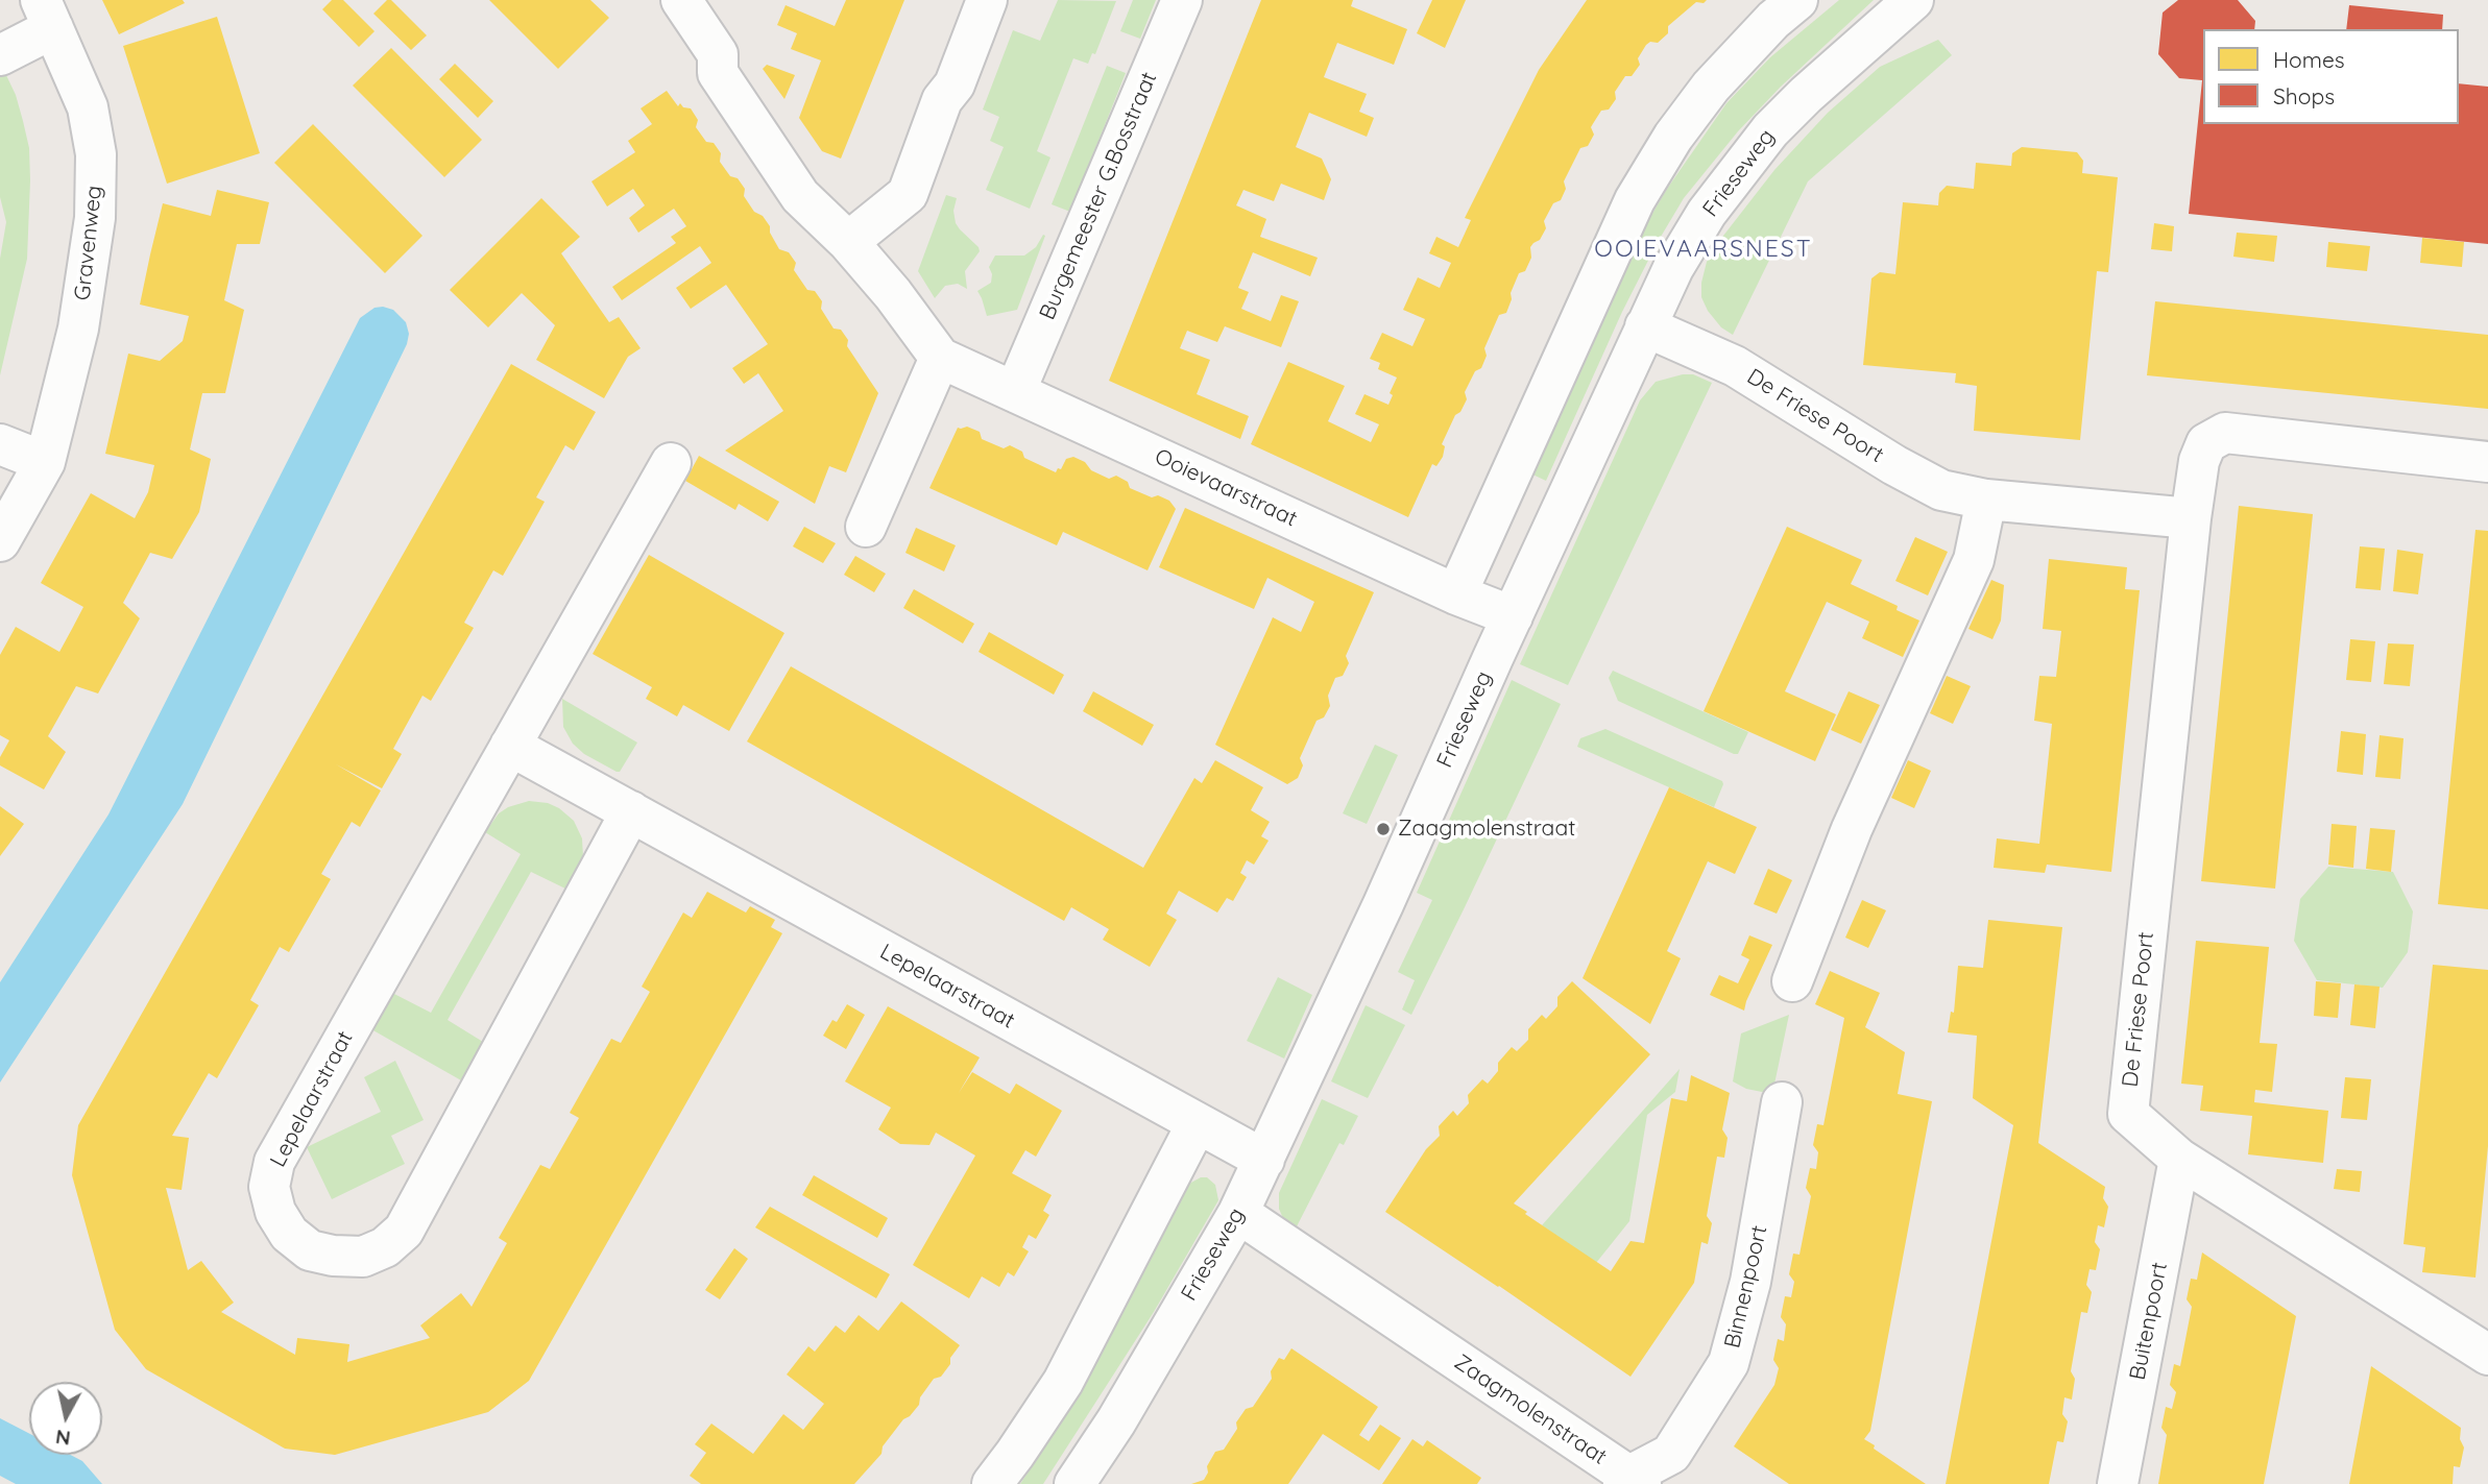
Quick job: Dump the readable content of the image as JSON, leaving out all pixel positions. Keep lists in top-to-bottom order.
{
  "streets": {
    "street": [
      "Frieseweg",
      "Burgemeester G.Bosstraat",
      "Gravenweg",
      "De Friese Poort",
      "Ooievaarstraat",
      "Lepelaarstraat",
      "Binnenpoort",
      "Buitenpoort",
      "Zaagmolenstraat"
    ]
  },
  "crossings": [
    ["Frieseweg", "De Friese Poort"],
    ["Frieseweg", "Ooievaarstraat"],
    ["Frieseweg", "Lepelaarstraat"],
    ["Frieseweg", "Zaagmolenstraat"],
    ["Burgemeester G.Bosstraat", "Ooievaarstraat"],
    ["De Friese Poort", "Buitenpoort"],
    ["Binnenpoort", "Zaagmolenstraat"]
  ],
  "districts": ["OOIEVAARSNEST"],
  "places": ["Zaagmolenstraat"],
  "legend": ["Homes", "Shops"],
  "north": "bottom"
}
